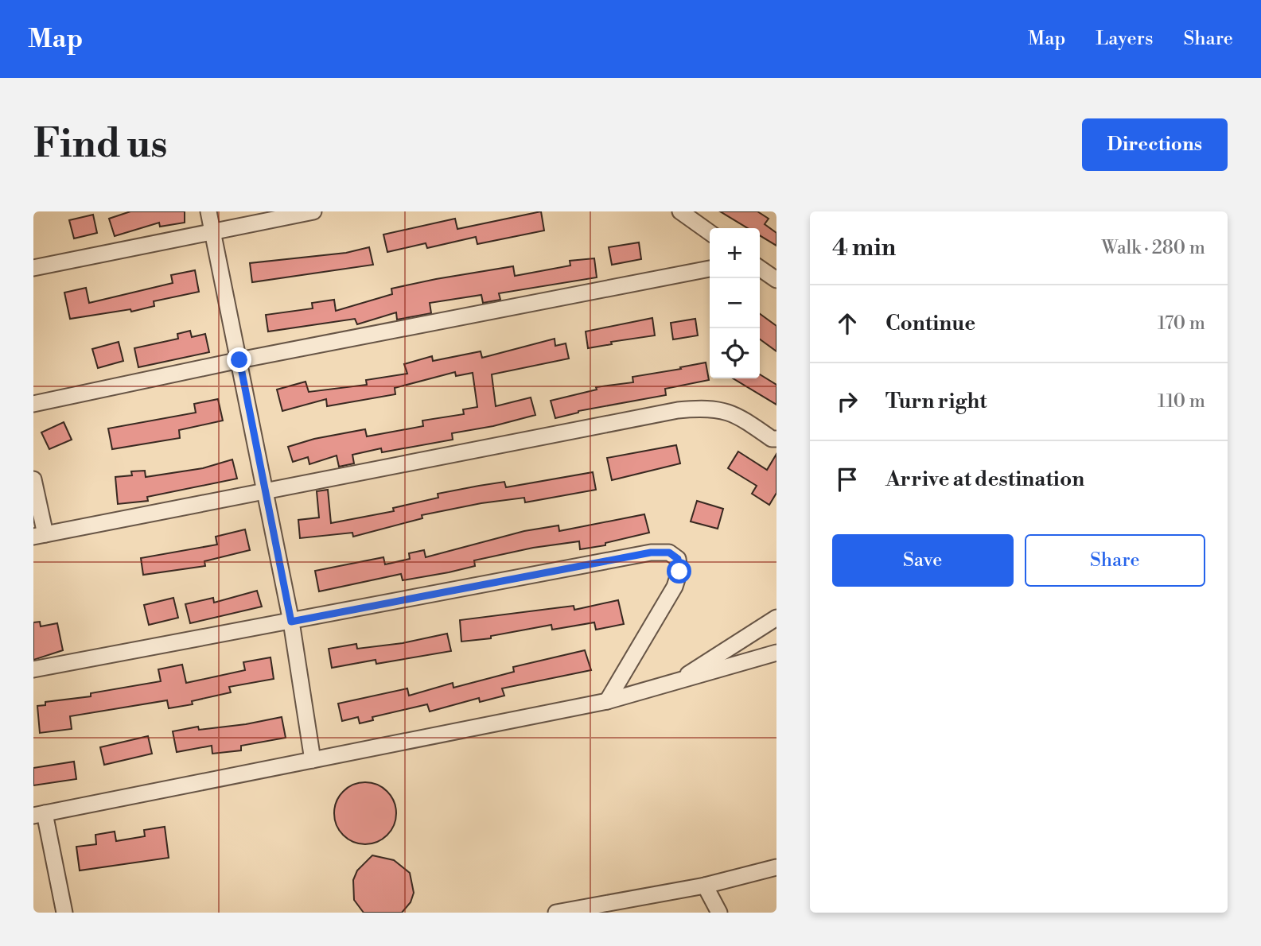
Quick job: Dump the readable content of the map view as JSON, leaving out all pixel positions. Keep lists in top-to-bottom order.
{
  "page": {
    "header": "Map",
    "nav": ["Map", "Layers", "Share"],
    "buttons": [
      "Directions",
      ["Save", "Share"]
    ],
    "title": "Find us",
    "heading": ["4 min", "Walk · 280 m"],
    "map_buttons": ["+", "−"],
    "list": [
      ["Continue", "170 m"],
      ["Turn right", "110 m"],
      "Arrive at destination"
    ]
  }
}
